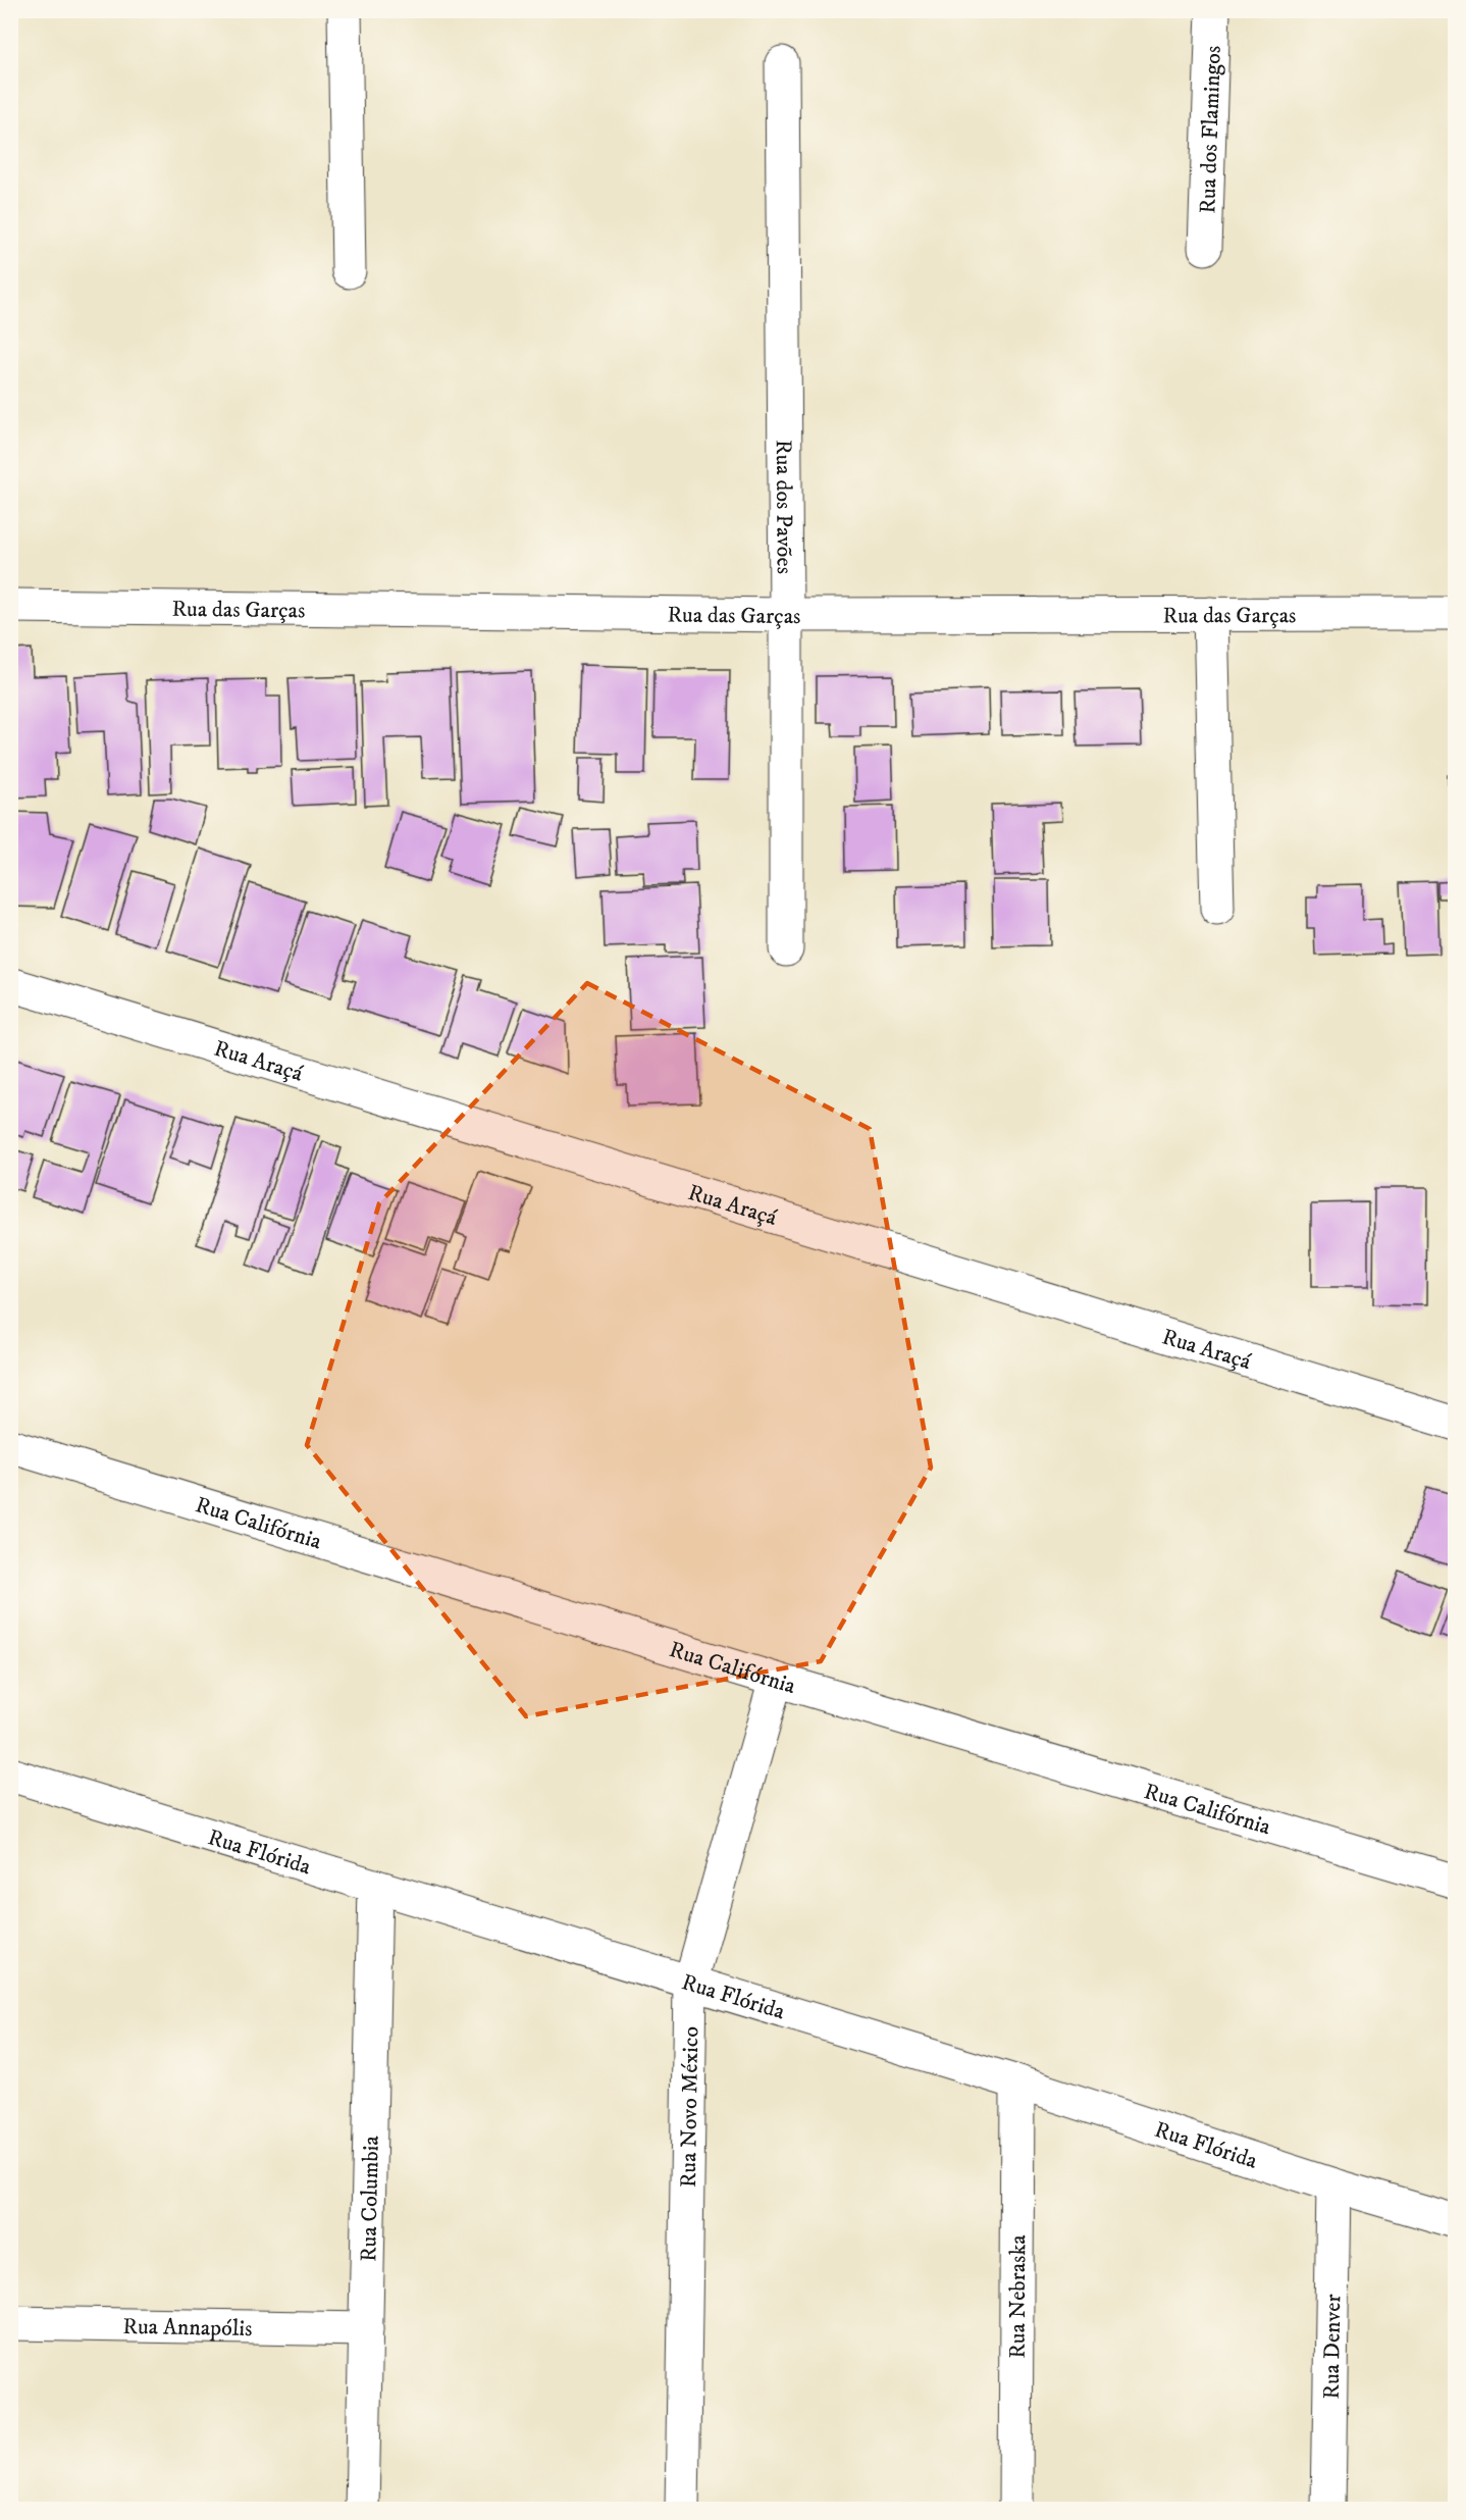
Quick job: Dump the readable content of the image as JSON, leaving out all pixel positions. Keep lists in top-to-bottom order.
{
  "streets": {
    "street": [
      "Rua dos Flamingos",
      "Rua dos Pavões",
      "Rua das Garças",
      "Rua Araçá",
      "Rua Califórnia",
      "Rua Flórida",
      "Rua Novo México",
      "Rua Columbia",
      "Rua Nebraska",
      "Rua Annapólis",
      "Rua Denver"
    ]
  },
  "crossings": [
    ["Rua dos Pavões", "Rua das Garças"],
    ["Rua Califórnia", "Rua Novo México"],
    ["Rua Flórida", "Rua Novo México"],
    ["Rua Flórida", "Rua Columbia"],
    ["Rua Flórida", "Rua Nebraska"],
    ["Rua Flórida", "Rua Denver"],
    ["Rua Columbia", "Rua Annapólis"]
  ]
}
